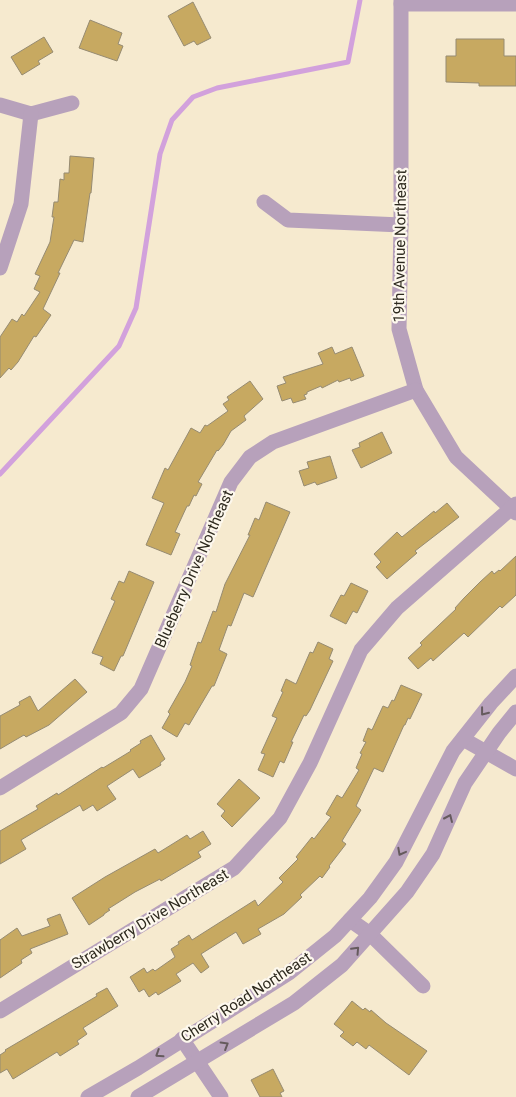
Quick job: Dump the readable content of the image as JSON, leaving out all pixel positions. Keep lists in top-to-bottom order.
{
  "streets": {
    "street": [
      "19th Avenue Northeast",
      "Blueberry Drive Northeast",
      "Strawberry Drive Northeast",
      "Cherry Road Northeast"
    ]
  },
  "crossings": [
    ["19th Avenue Northeast", "Blueberry Drive Northeast"],
    ["19th Avenue Northeast", "Strawberry Drive Northeast"]
  ]
}
